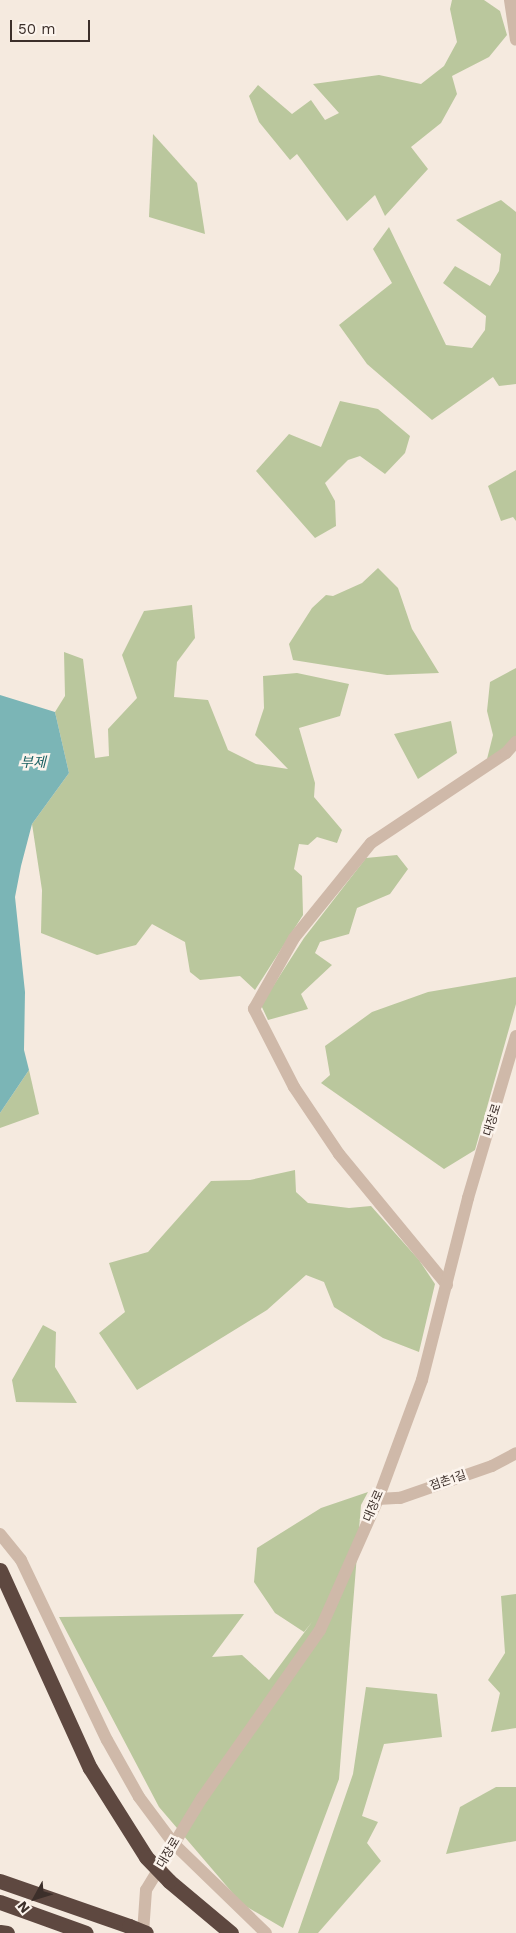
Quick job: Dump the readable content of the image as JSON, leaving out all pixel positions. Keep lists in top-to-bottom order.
{
  "streets": {
    "street": ["대장로", "점촌1길"]
  },
  "crossings": [
    ["대장로", "점촌1길"]
  ],
  "water": ["부제"],
  "scale_bar": "50 m",
  "north": "bottom left"
}
